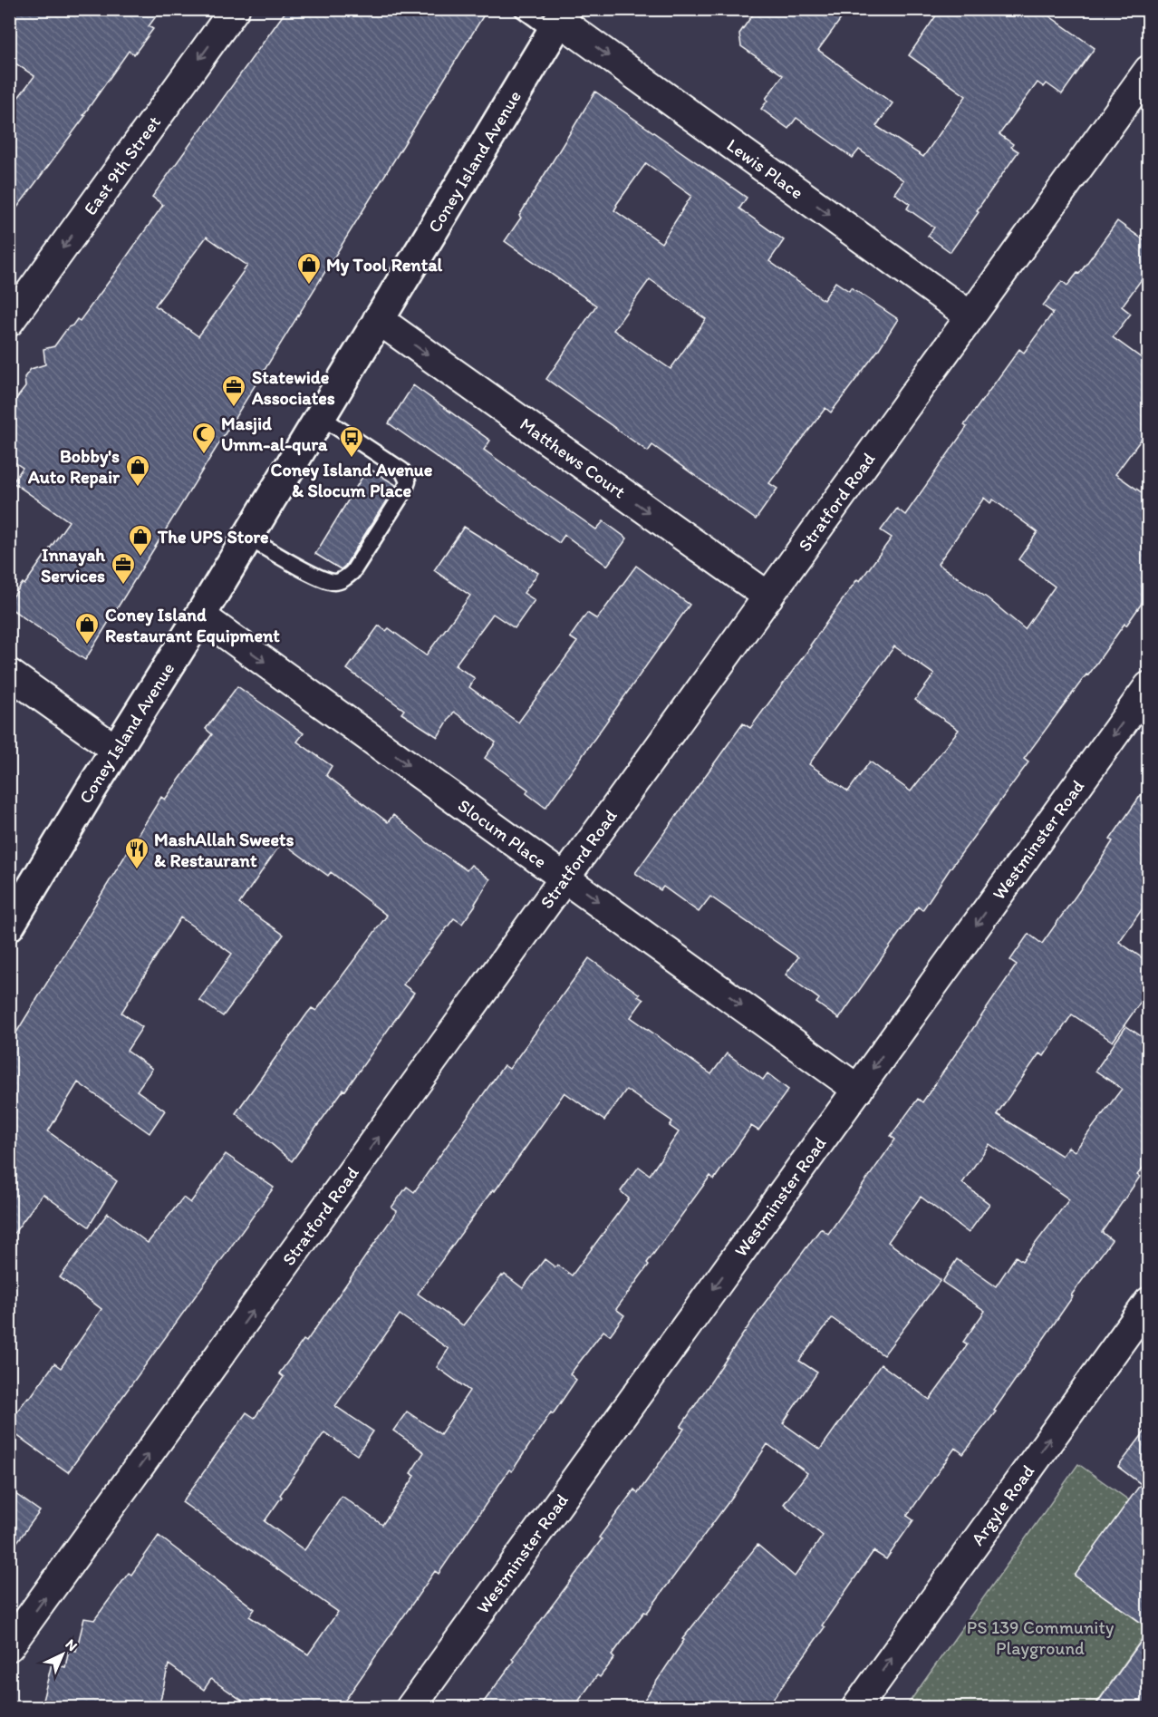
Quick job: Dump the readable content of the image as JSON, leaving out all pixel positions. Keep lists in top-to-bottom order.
{
  "streets": {
    "main road": ["Coney Island Avenue"],
    "street": [
      "East 9th Street",
      "Lewis Place",
      "Matthews Court",
      "Stratford Road",
      "Slocum Place",
      "Westminster Road",
      "Argyle Road"
    ]
  },
  "crossings": [
    ["Coney Island Avenue", "Lewis Place"],
    ["Coney Island Avenue", "Matthews Court"],
    ["Coney Island Avenue", "Slocum Place"],
    ["Lewis Place", "Stratford Road"],
    ["Matthews Court", "Stratford Road"],
    ["Stratford Road", "Slocum Place"],
    ["Slocum Place", "Westminster Road"]
  ],
  "one_way": [
    "East 9th Street",
    "Lewis Place",
    "Matthews Court",
    "Stratford Road",
    "Slocum Place",
    "Westminster Road",
    "Argyle Road"
  ],
  "parks": ["PS 139 Community Playground"],
  "places": {
    "shop": [
      "My Tool Rental",
      "Bobby's Auto Repair",
      "The UPS Store",
      "Coney Island Restaurant Equipment"
    ],
    "office": ["Statewide Associates", "Innayah Services"],
    "mosque": ["Masjid Umm-al-qura"],
    "bus stop": ["Coney Island Avenue & Slocum Place"],
    "restaurant": ["MashAllah Sweets & Restaurant"]
  },
  "north": "top right"
}
